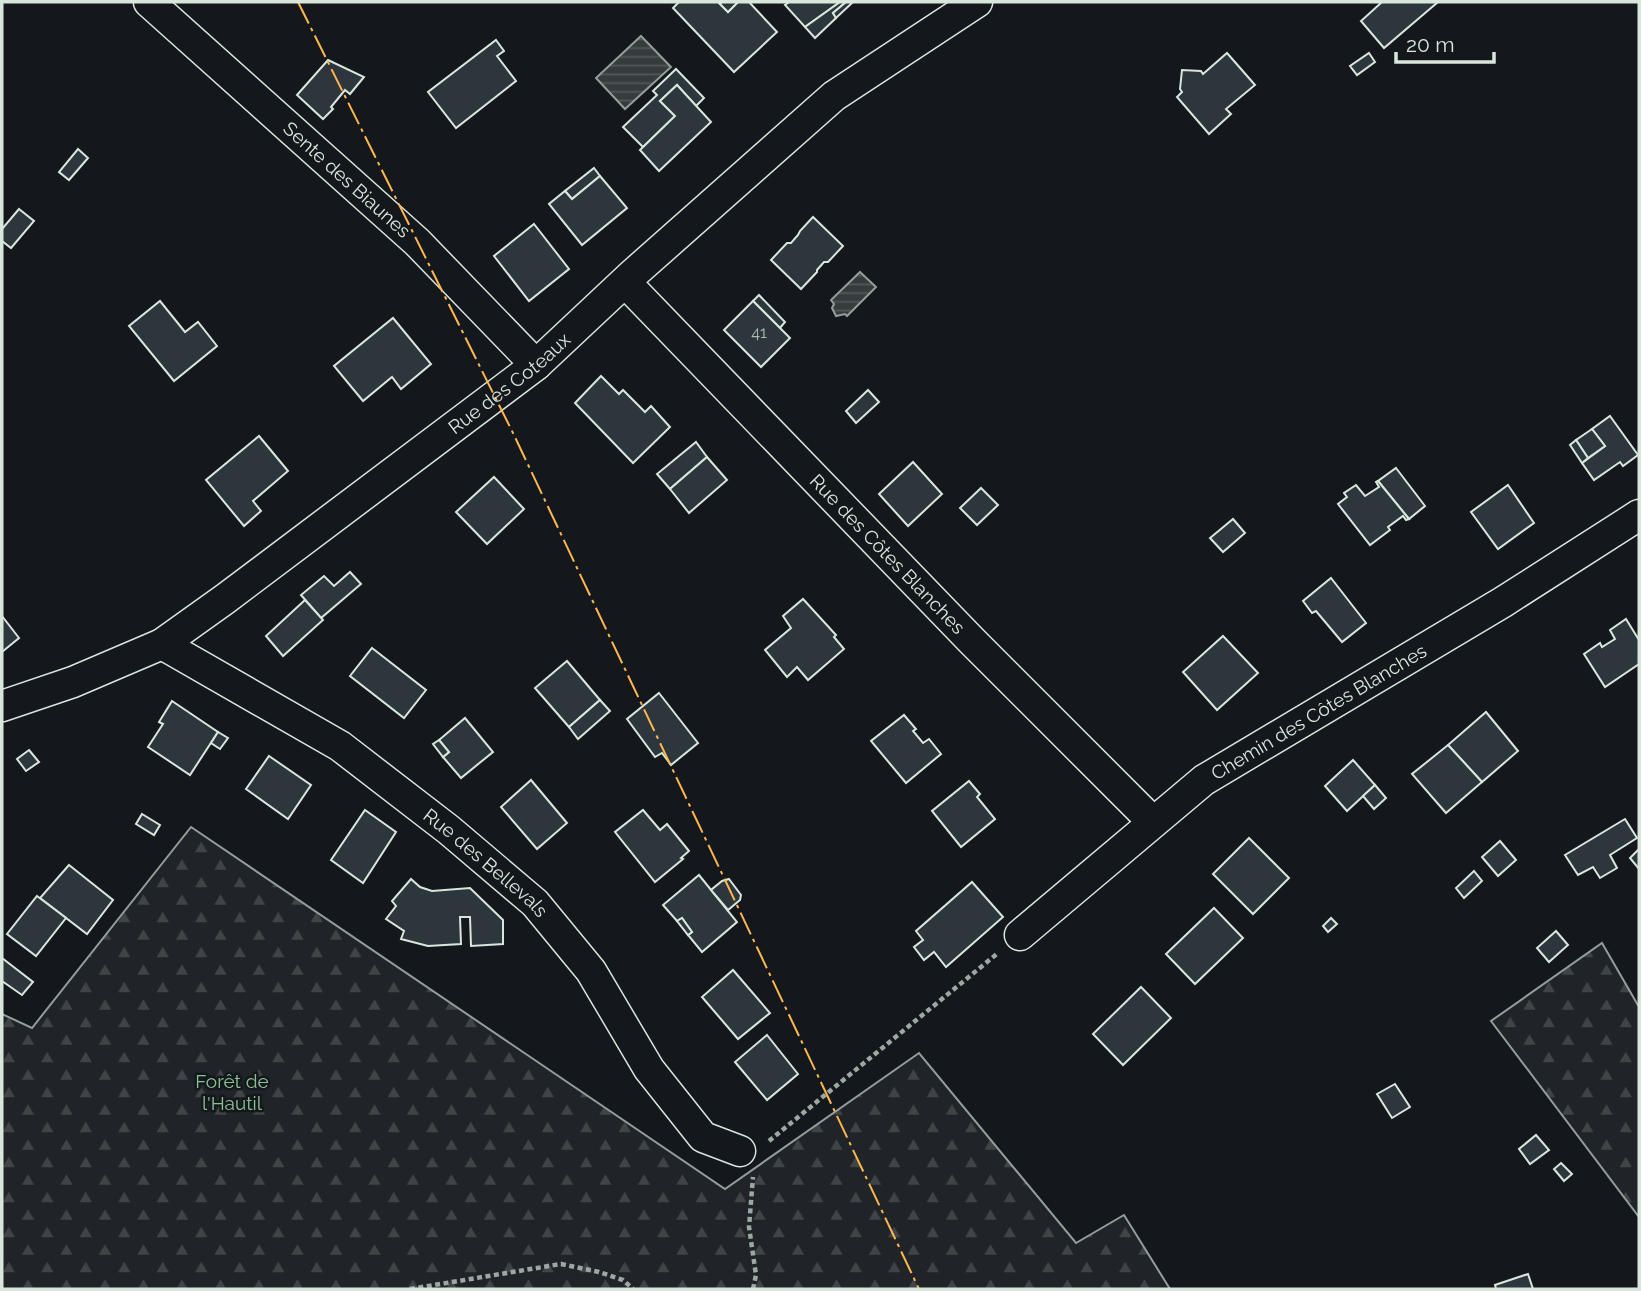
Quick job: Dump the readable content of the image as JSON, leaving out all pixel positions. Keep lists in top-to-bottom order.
{
  "streets": {
    "street": [
      "Sente des Biaunes",
      "Rue des Coteaux",
      "Rue des Côtes Blanches",
      "Chemin des Côtes Blanches",
      "Rue des Bellevals"
    ]
  },
  "crossings": [
    ["Sente des Biaunes", "Rue des Coteaux"],
    ["Rue des Coteaux", "Rue des Côtes Blanches"],
    ["Rue des Coteaux", "Rue des Bellevals"],
    ["Rue des Côtes Blanches", "Chemin des Côtes Blanches"]
  ],
  "parks": ["Forêt de l'Hautil"],
  "house_numbers": ["41"],
  "scale_bar": "20 m"
}
